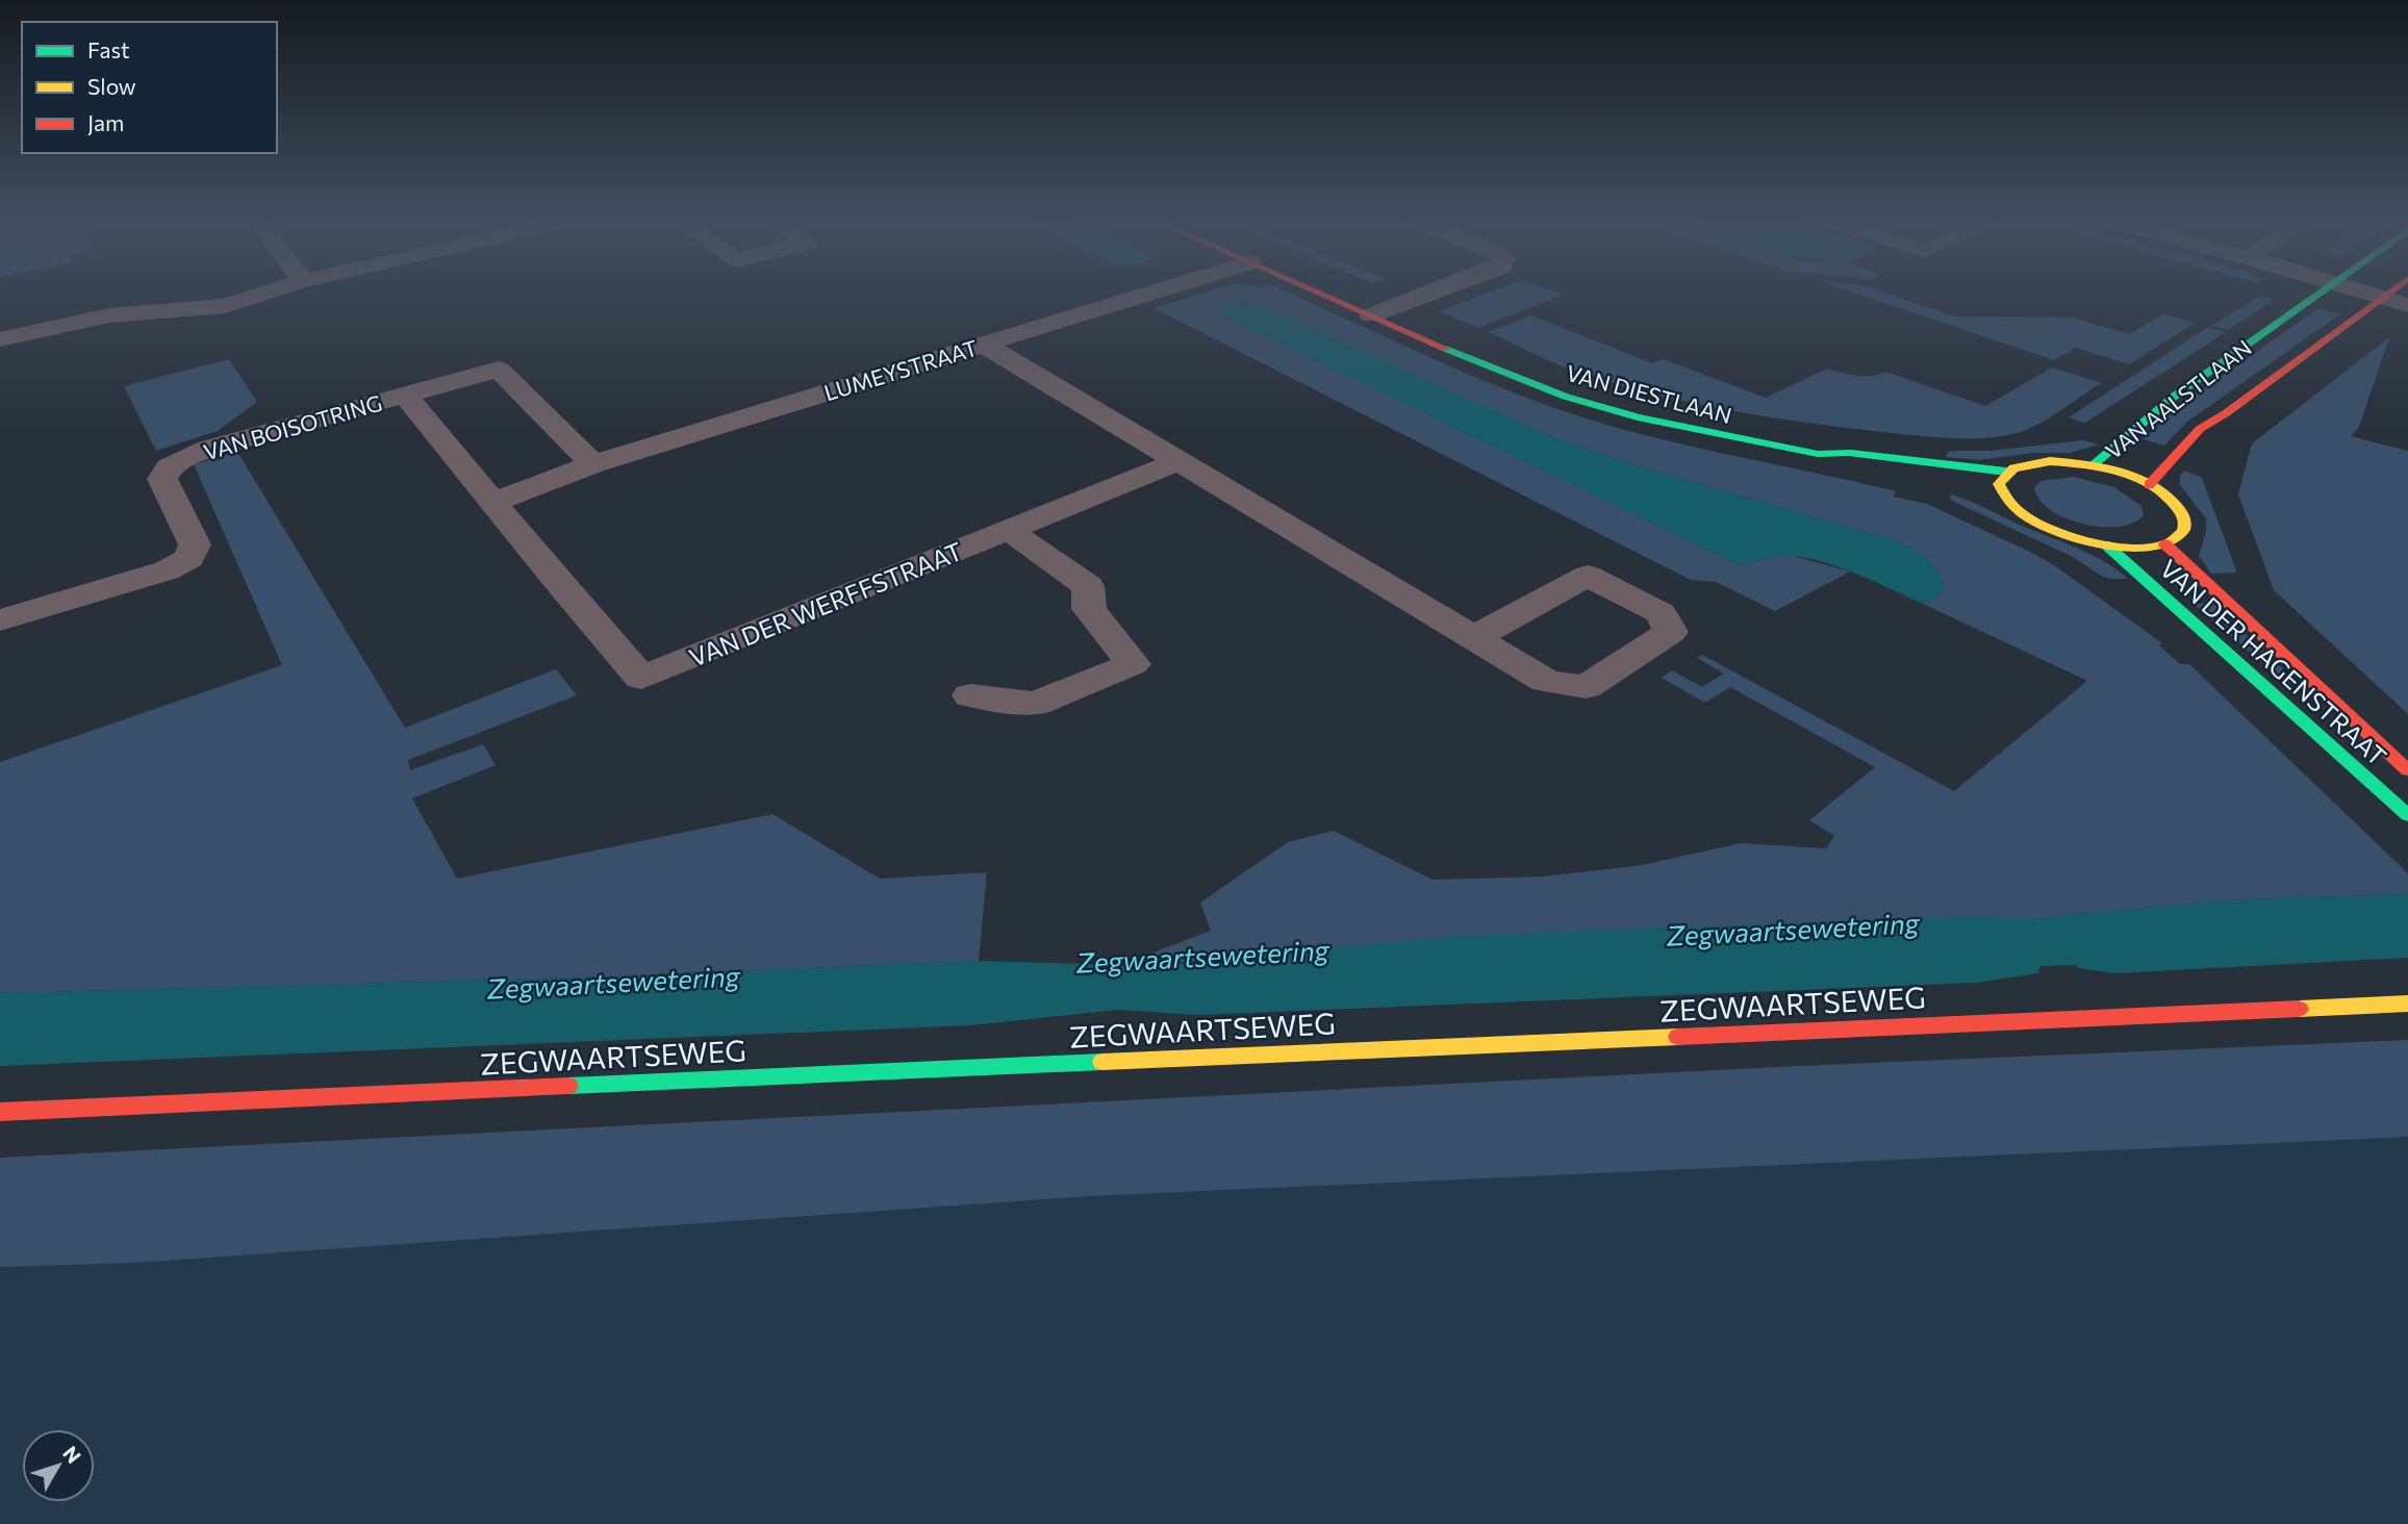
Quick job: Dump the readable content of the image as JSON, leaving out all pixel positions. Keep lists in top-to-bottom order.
{
  "streets": {
    "street": [
      "LUMEYSTRAAT",
      "VAN DIESTLAAN",
      "VAN AALSTLAAN",
      "VAN BOISOTRING",
      "VAN DER WERFFSTRAAT",
      "VAN DER HAGENSTRAAT",
      "ZEGWAARTSEWEG"
    ]
  },
  "crossings": [
    ["LUMEYSTRAAT", "VAN BOISOTRING"],
    ["LUMEYSTRAAT", "VAN DER WERFFSTRAAT"]
  ],
  "water": ["Zegwaartsewetering"],
  "legend": ["Fast", "Slow", "Jam"],
  "north": "top right"
}
